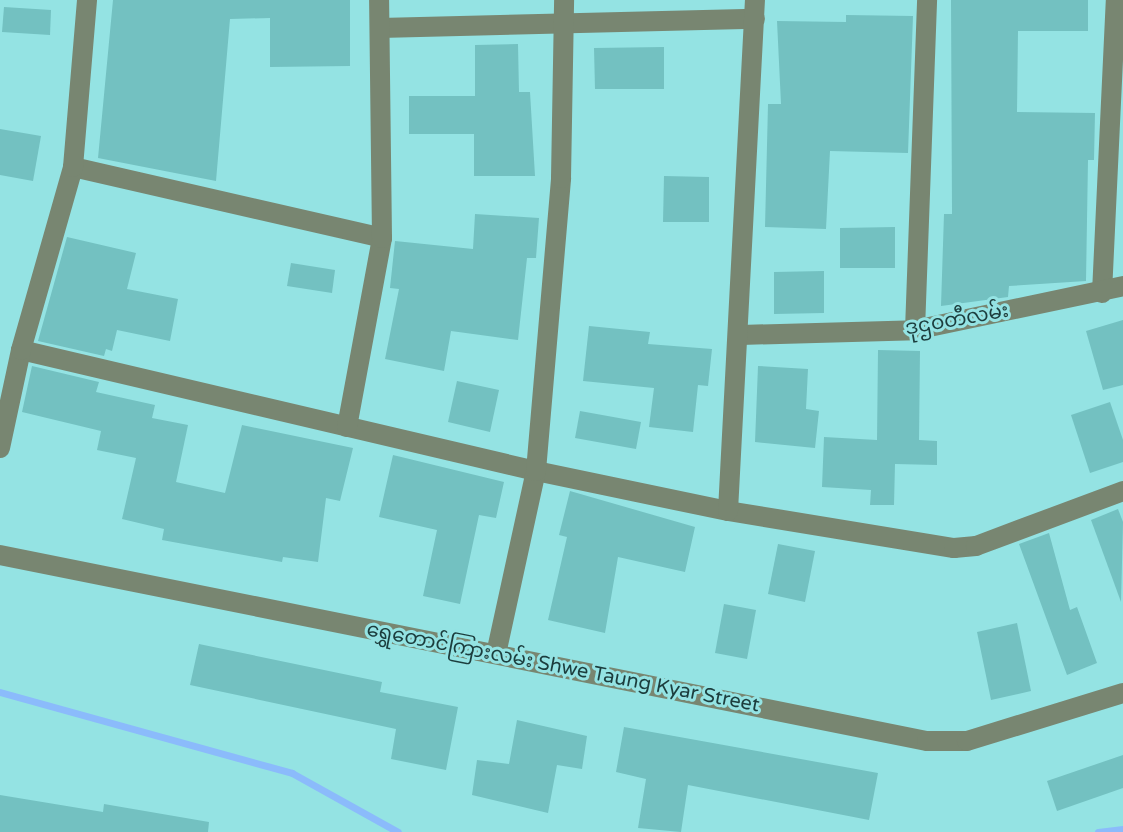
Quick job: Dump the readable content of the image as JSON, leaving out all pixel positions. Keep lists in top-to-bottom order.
{
  "streets": {
    "street": ["ဒုဌဝတီလမ်း", "ရွှေတောင်ကြားလမ်း Shwe Taung Kyar Street"]
  }
}
